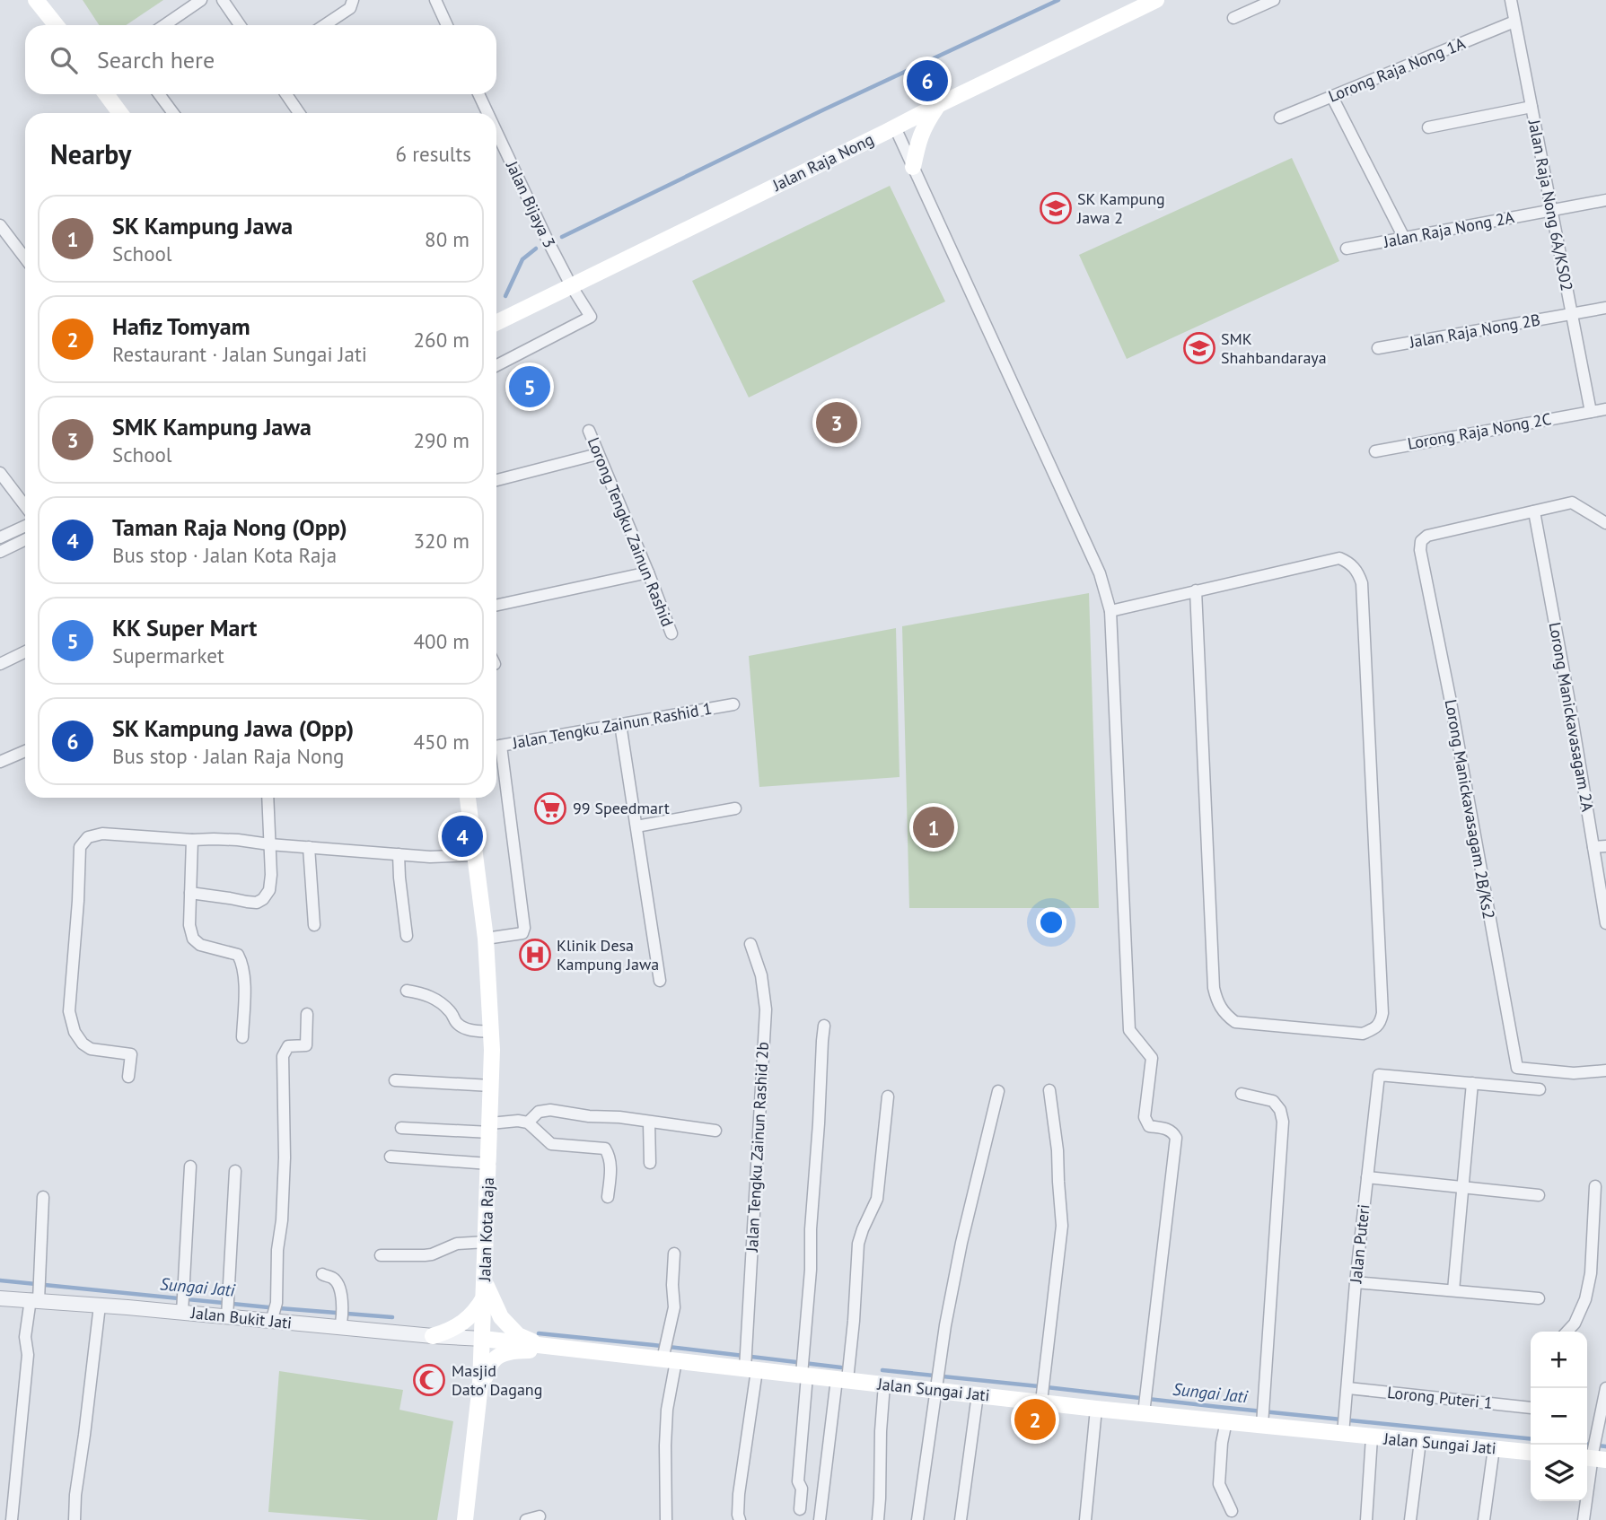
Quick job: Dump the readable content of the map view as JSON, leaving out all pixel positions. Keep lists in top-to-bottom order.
{
  "streets": {
    "main road": ["Jalan Raja Nong", "Jalan Kota Raja", "Jalan Sungai Jati"],
    "street": [
      "Lorong Raja Nong 1A",
      "Jalan Bijaya 3",
      "Jalan Raja Nong 6A/KS02",
      "Jalan Raja Nong 2A",
      "Jalan Raja Nong 2B",
      "Lorong Raja Nong 2C",
      "Lorong Tengku Zainun Rashid",
      "Lorong Manickavasagam 2A",
      "Jalan Tengku Zainun Rashid 1",
      "Lorong Manickavasagam 2B/Ks2",
      "Jalan Tengku Zainun Rashid 2b",
      "Jalan Puteri",
      "Jalan Bukit Jati",
      "Lorong Puteri 1"
    ]
  },
  "crossings": [
    ["Lorong Raja Nong 1A", "Jalan Raja Nong 6A/KS02"],
    ["Jalan Raja Nong", "Jalan Bijaya 3"],
    ["Jalan Raja Nong 6A/KS02", "Jalan Raja Nong 2A"],
    ["Jalan Raja Nong 6A/KS02", "Jalan Raja Nong 2B"],
    ["Jalan Raja Nong 6A/KS02", "Lorong Raja Nong 2C"],
    ["Lorong Manickavasagam 2A", "Lorong Manickavasagam 2B/Ks2"],
    ["Jalan Tengku Zainun Rashid 2b", "Jalan Sungai Jati"],
    ["Jalan Kota Raja", "Jalan Bukit Jati"],
    ["Jalan Kota Raja", "Jalan Sungai Jati"],
    ["Jalan Puteri", "Jalan Sungai Jati"],
    ["Jalan Puteri", "Lorong Puteri 1"],
    ["Jalan Bukit Jati", "Jalan Sungai Jati"]
  ],
  "water": ["Sungai Jati"],
  "places": {
    "school or university": ["SK Kampung Jawa 2", "SMK Shahbandaraya"],
    "supermarket": ["99 Speedmart"],
    "hospital": ["Klinik Desa Kampung Jawa"],
    "mosque": ["Masjid Dato' Dagang"]
  },
  "page": {
    "search": "Search here",
    "pins": [
      "6",
      "5",
      "3",
      "1",
      "4",
      "2"
    ],
    "heading": ["Nearby", "6 results"],
    "list": [
      {
        "mark": "1",
        "name": "SK Kampung Jawa",
        "note": "School",
        "value": "80 m"
      },
      {
        "mark": "2",
        "name": "Hafiz Tomyam",
        "note": "Restaurant · Jalan Sungai Jati",
        "value": "260 m"
      },
      {
        "mark": "3",
        "name": "SMK Kampung Jawa",
        "note": "School",
        "value": "290 m"
      },
      {
        "mark": "4",
        "name": "Taman Raja Nong (Opp)",
        "note": "Bus stop · Jalan Kota Raja",
        "value": "320 m"
      },
      {
        "mark": "5",
        "name": "KK Super Mart",
        "note": "Supermarket",
        "value": "400 m"
      },
      {
        "mark": "6",
        "name": "SK Kampung Jawa (Opp)",
        "note": "Bus stop · Jalan Raja Nong",
        "value": "450 m"
      }
    ],
    "map_buttons": ["+", "−"]
  }
}
